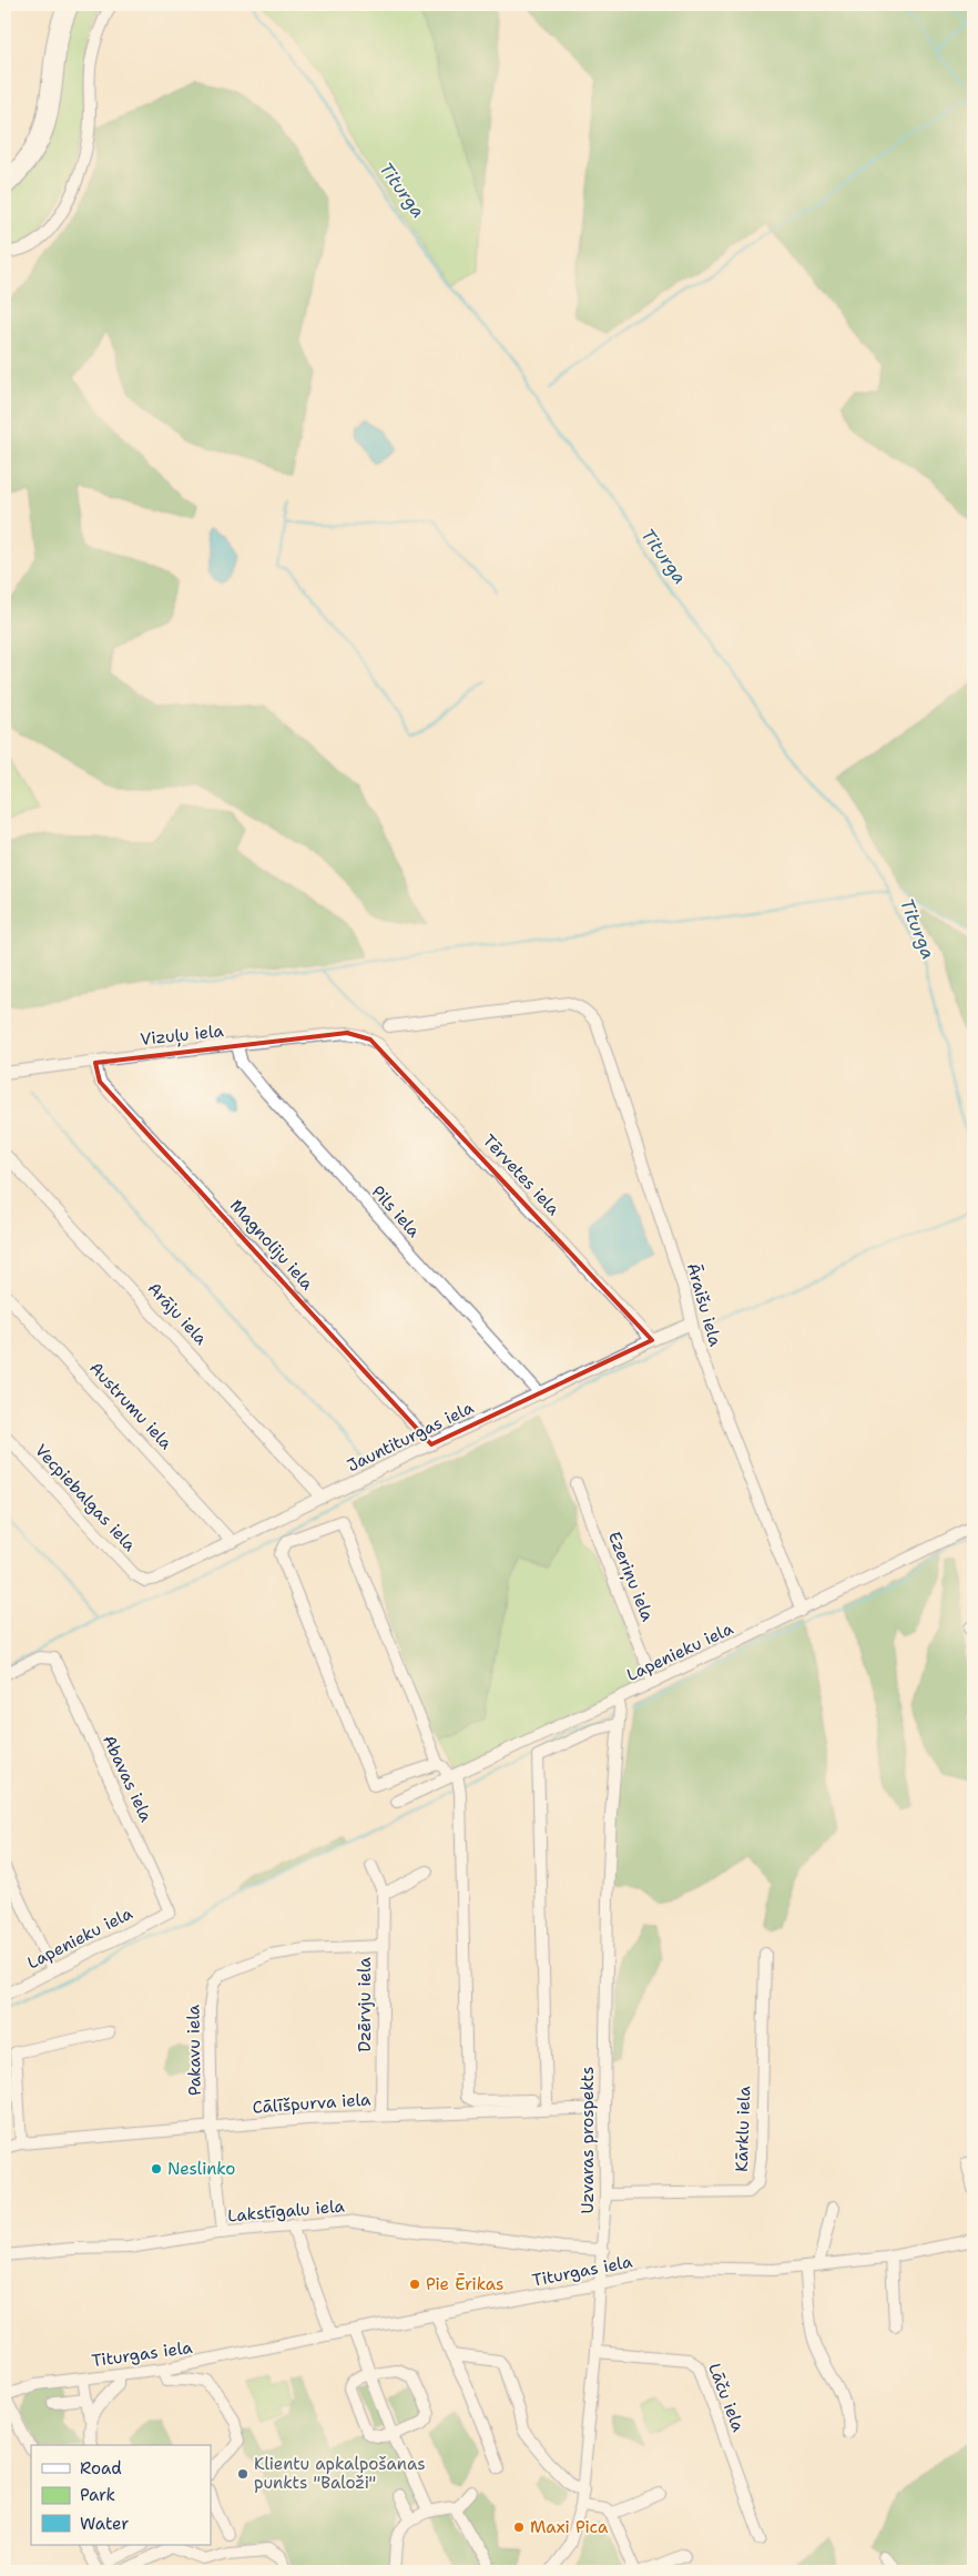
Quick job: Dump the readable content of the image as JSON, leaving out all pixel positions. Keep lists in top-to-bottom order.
{
  "streets": {
    "street": [
      "Vizuļu iela",
      "Tērvetes iela",
      "Pils iela",
      "Magnoliju iela",
      "Āraišu iela",
      "Arāju iela",
      "Austrumu iela",
      "Jauntiturgas iela",
      "Vecpiebalgas iela",
      "Ezeriņu iela",
      "Lapenieku iela",
      "Abavas iela",
      "Dzērvju iela",
      "Pakavu iela",
      "Cālīšpurva iela",
      "Kārklu iela",
      "Uzvaras prospekts",
      "Lakstīgalu iela",
      "Titurgas iela",
      "Lāču iela"
    ]
  },
  "crossings": [
    ["Vizuļu iela", "Tērvetes iela"],
    ["Vizuļu iela", "Pils iela"],
    ["Vizuļu iela", "Magnoliju iela"],
    ["Tērvetes iela", "Jauntiturgas iela"],
    ["Pils iela", "Jauntiturgas iela"],
    ["Magnoliju iela", "Jauntiturgas iela"],
    ["Āraišu iela", "Jauntiturgas iela"],
    ["Āraišu iela", "Lapenieku iela"],
    ["Arāju iela", "Jauntiturgas iela"],
    ["Austrumu iela", "Jauntiturgas iela"],
    ["Jauntiturgas iela", "Vecpiebalgas iela"],
    ["Ezeriņu iela", "Lapenieku iela"],
    ["Lapenieku iela", "Abavas iela"],
    ["Lapenieku iela", "Uzvaras prospekts"],
    ["Dzērvju iela", "Pakavu iela"],
    ["Dzērvju iela", "Cālīšpurva iela"],
    ["Pakavu iela", "Cālīšpurva iela"],
    ["Pakavu iela", "Lakstīgalu iela"],
    ["Cālīšpurva iela", "Uzvaras prospekts"],
    ["Kārklu iela", "Uzvaras prospekts"],
    ["Uzvaras prospekts", "Lakstīgalu iela"],
    ["Uzvaras prospekts", "Titurgas iela"],
    ["Uzvaras prospekts", "Lāču iela"]
  ],
  "water": ["Titurga"],
  "places": [
    "Neslinko",
    "Pie Ērikas",
    "Klientu apkalpošanas punkts \"Baloži\"",
    "Maxi Pica"
  ],
  "legend": ["Road", "Park", "Water"]
}
